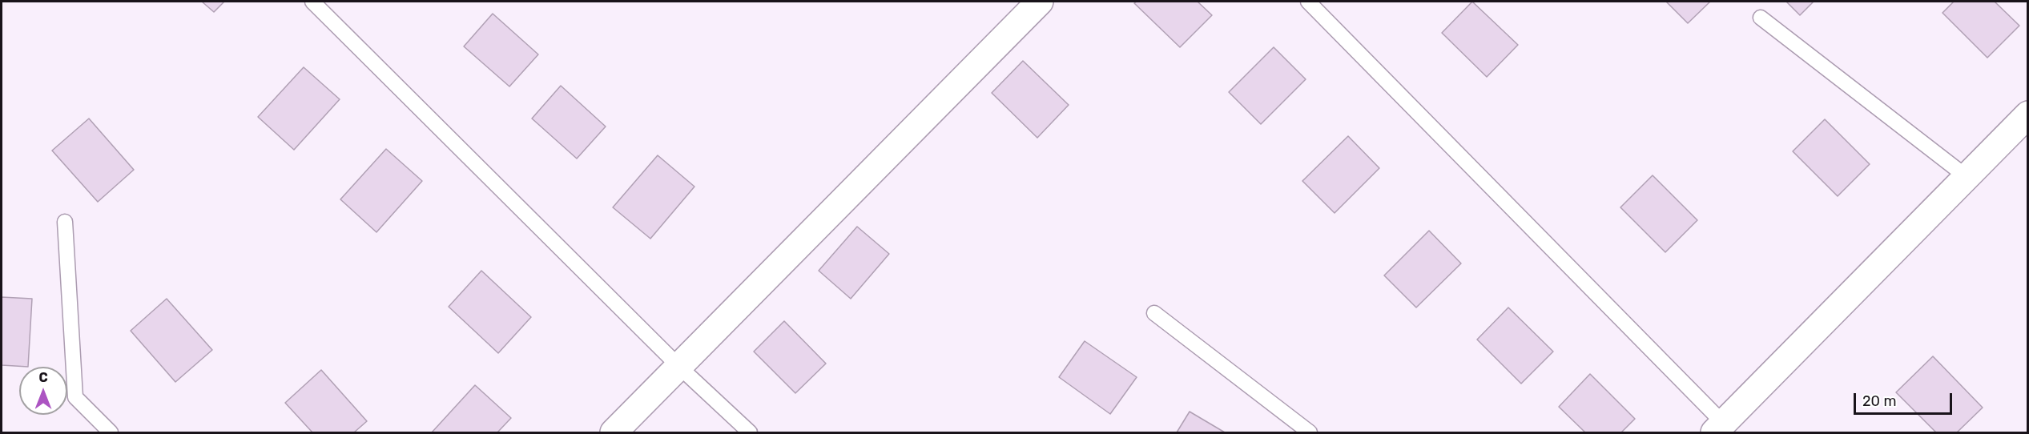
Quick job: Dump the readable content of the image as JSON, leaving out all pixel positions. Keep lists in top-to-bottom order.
{
  "scale_bar": "20 m",
  "north": "top"
}
